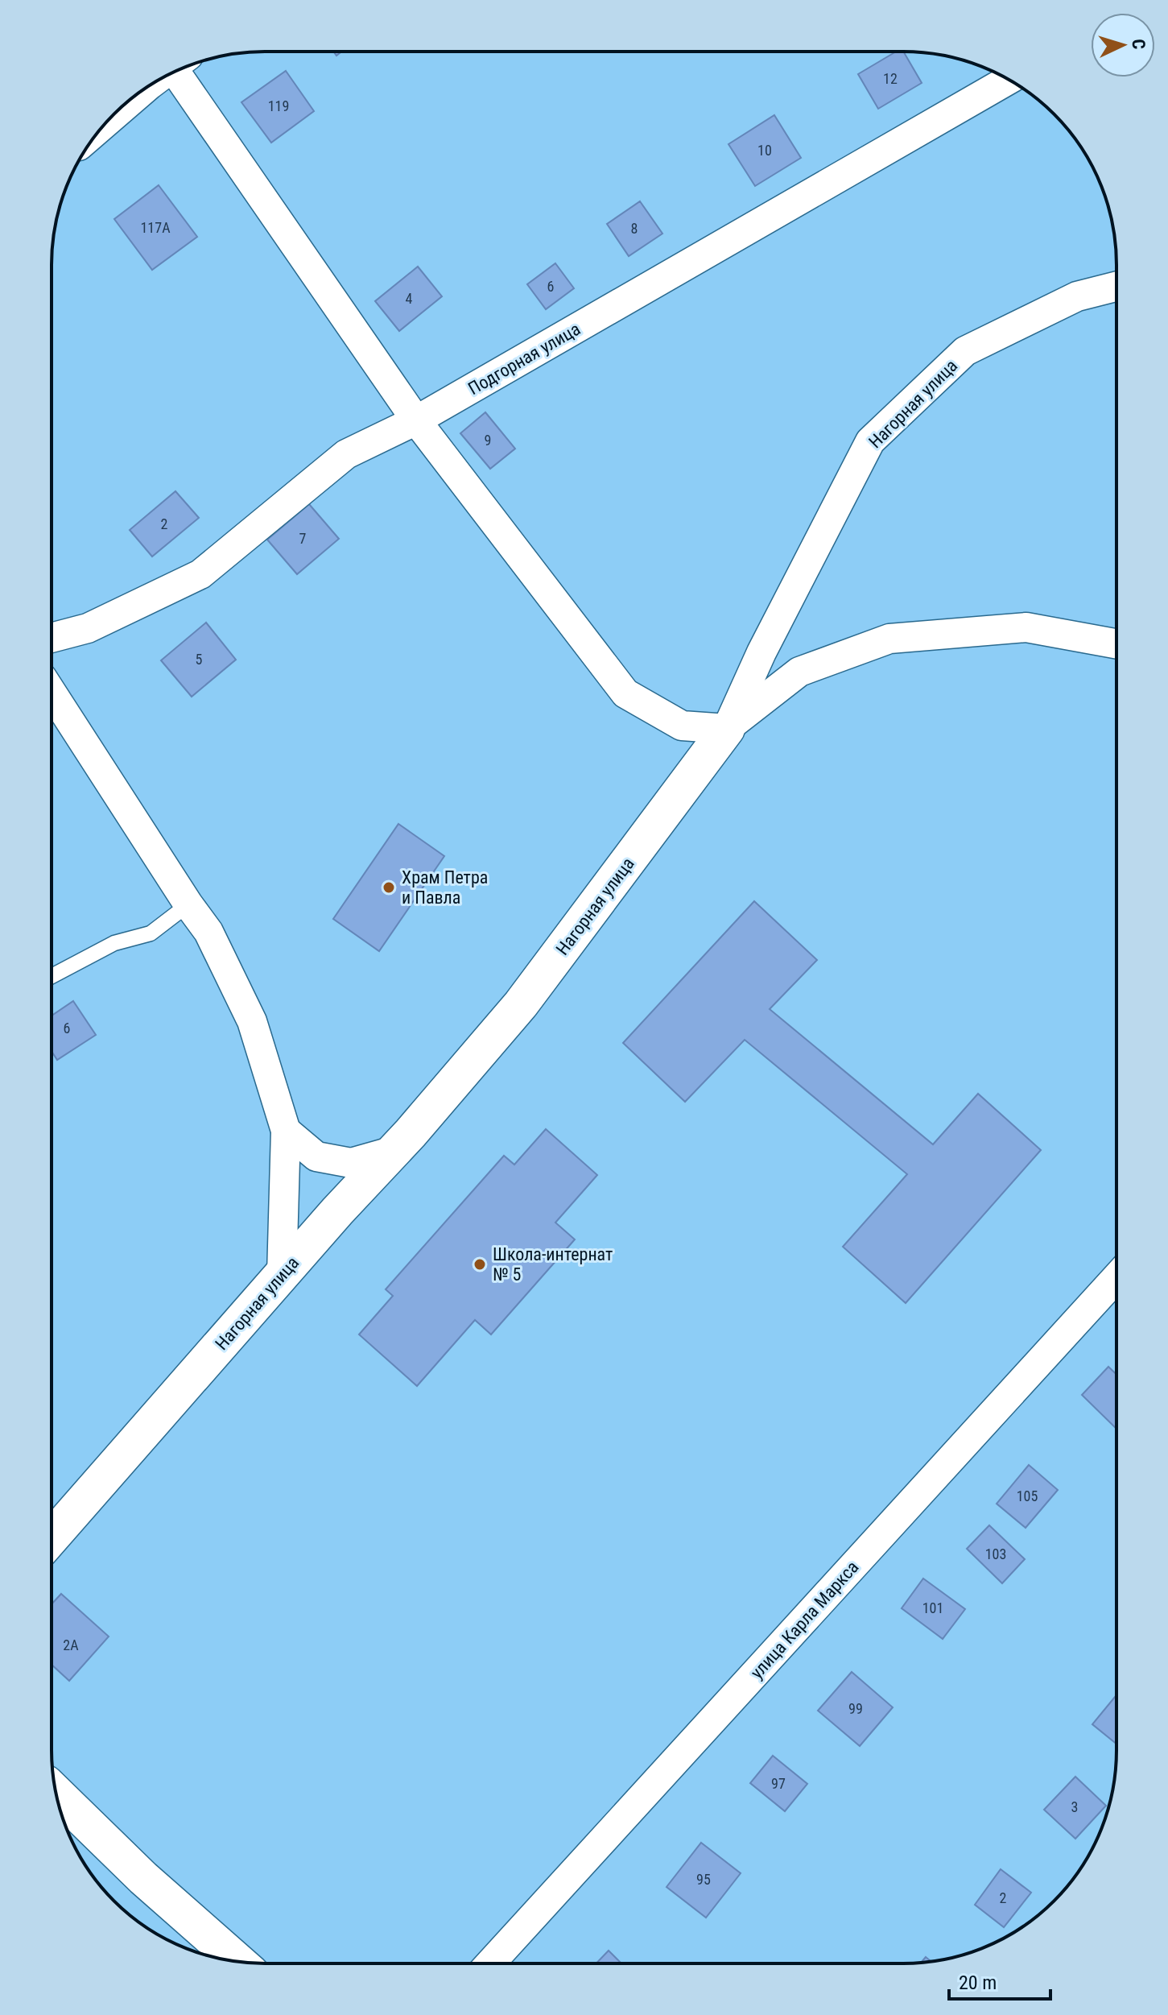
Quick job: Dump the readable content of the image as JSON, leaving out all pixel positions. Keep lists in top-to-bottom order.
{
  "streets": {
    "main road": ["Нагорная улица"],
    "street": ["Подгорная улица", "улица Карла Маркса"]
  },
  "places": ["Храм Петра и Павла", "Школа-интернат № 5"],
  "house_numbers": [
    "12",
    "119",
    "10",
    "117А",
    "8",
    "6",
    "4",
    "9",
    "2",
    "7",
    "5",
    "6",
    "105",
    "103",
    "101",
    "2А",
    "99",
    "97",
    "3",
    "95",
    "2"
  ],
  "scale_bar": "20 m",
  "north": "right"
}
